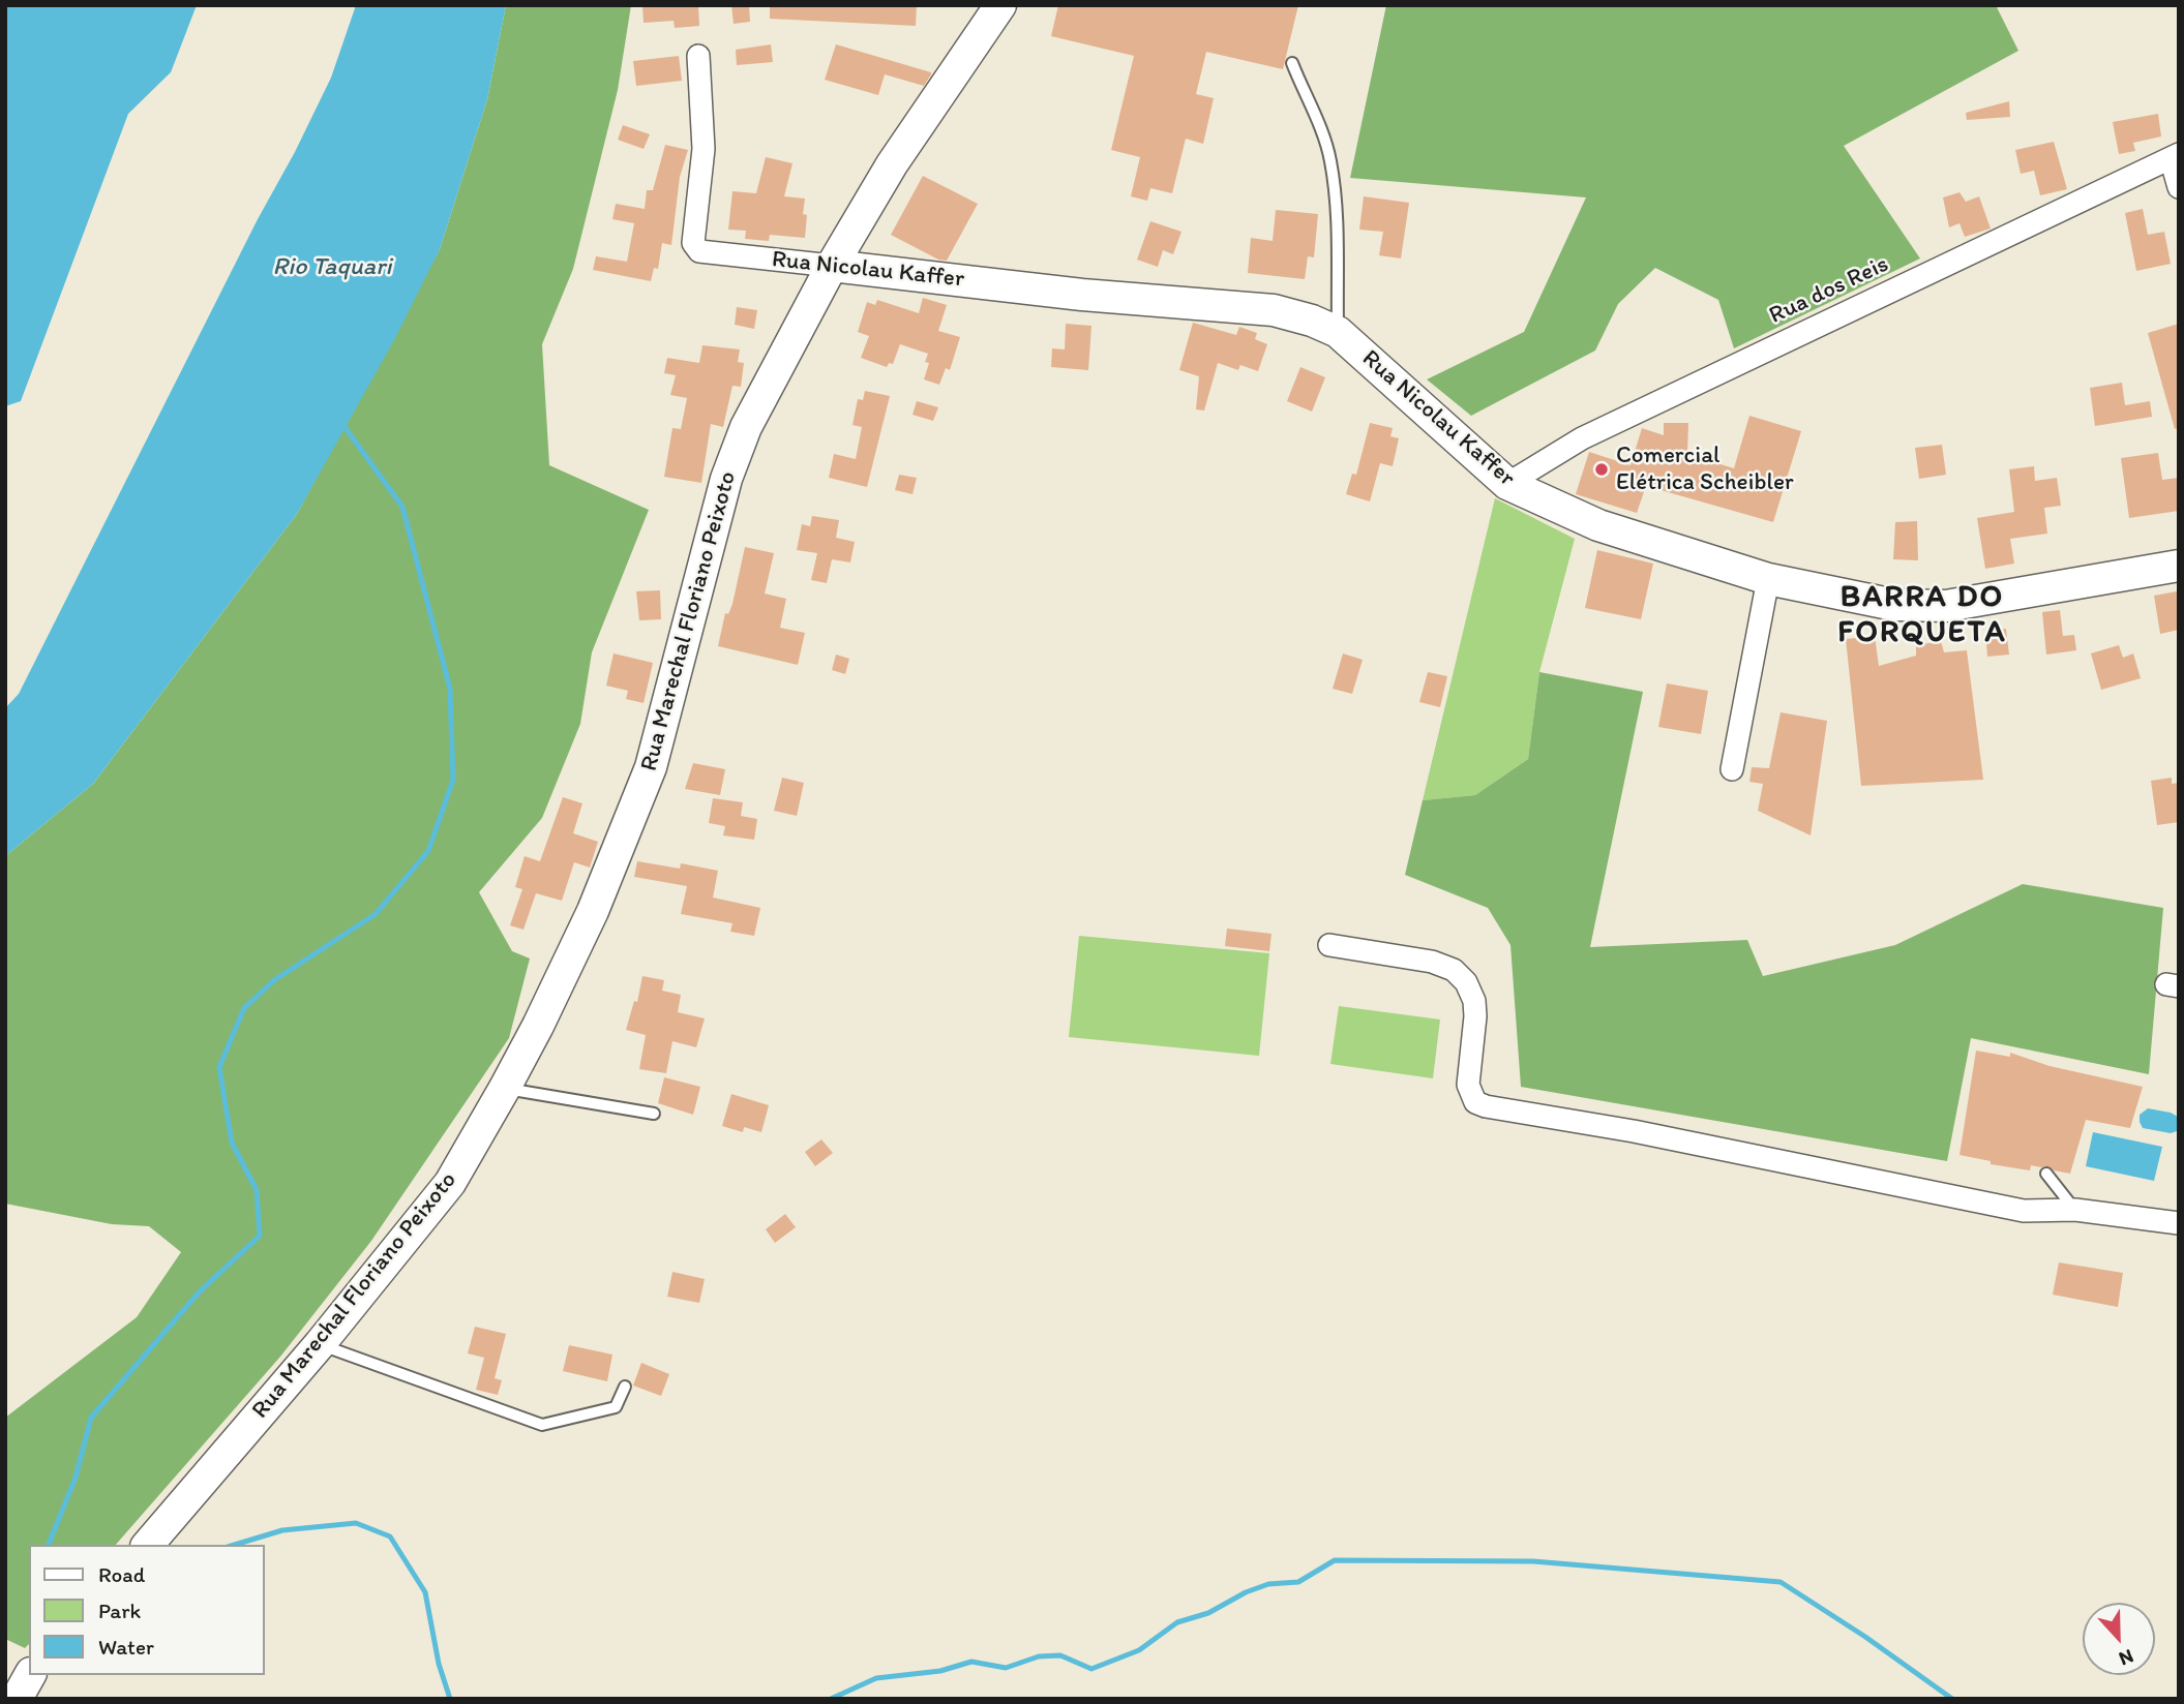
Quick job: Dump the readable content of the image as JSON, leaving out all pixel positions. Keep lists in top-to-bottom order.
{
  "streets": {
    "main road": ["Rua Nicolau Kaffer", "Rua Marechal Floriano Peixoto"],
    "street": ["Rua dos Reis"]
  },
  "crossings": [
    ["Rua Nicolau Kaffer", "Rua dos Reis"],
    ["Rua Nicolau Kaffer", "Rua Marechal Floriano Peixoto"]
  ],
  "districts": ["BARRA DO FORQUETA"],
  "water": ["Rio Taquari"],
  "places": ["Comercial Elétrica Scheibler"],
  "legend": ["Road", "Park", "Water"],
  "north": "bottom"
}
